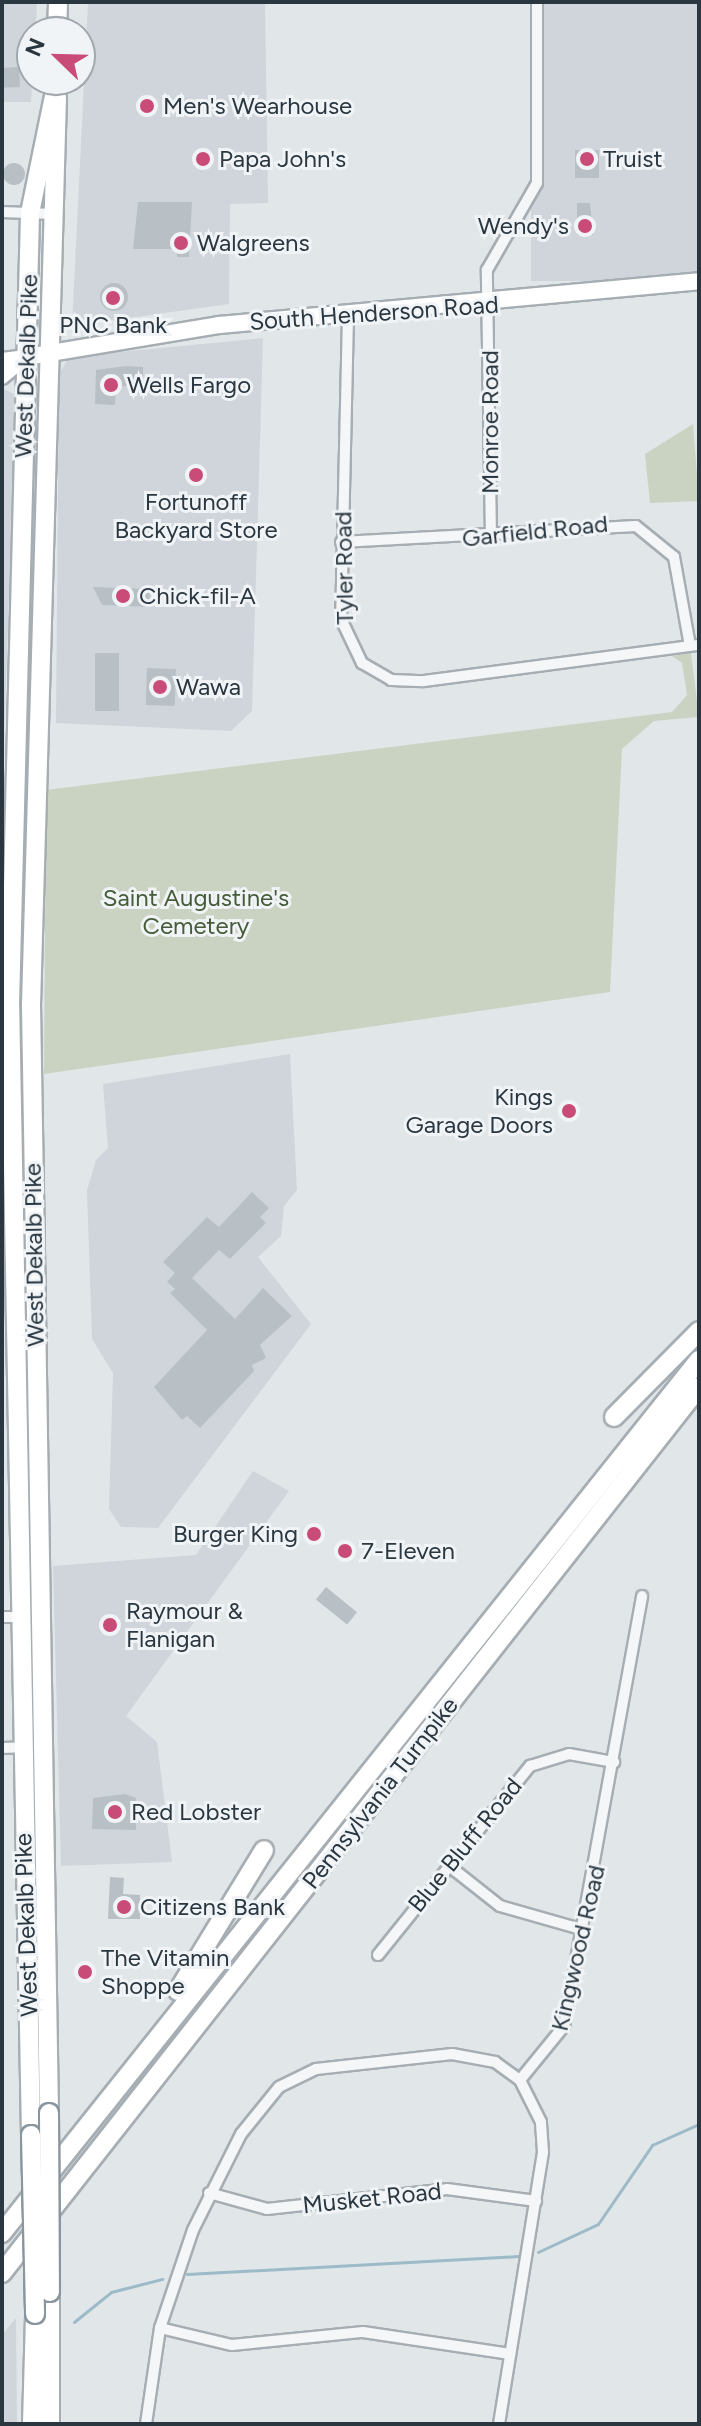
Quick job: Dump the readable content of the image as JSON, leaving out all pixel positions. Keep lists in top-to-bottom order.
{
  "streets": {
    "highway": ["West Dekalb Pike", "Pennsylvania Turnpike"],
    "main road": ["South Henderson Road"],
    "street": [
      "Monroe Road",
      "Garfield Road",
      "Tyler Road",
      "Blue Bluff Road",
      "Kingwood Road",
      "Musket Road"
    ]
  },
  "crossings": [
    ["South Henderson Road", "West Dekalb Pike"],
    ["South Henderson Road", "Monroe Road"],
    ["South Henderson Road", "Tyler Road"],
    ["Monroe Road", "Garfield Road"],
    ["Garfield Road", "Tyler Road"],
    ["Blue Bluff Road", "Kingwood Road"]
  ],
  "parks": ["Saint Augustine's Cemetery"],
  "places": [
    "Men's Wearhouse",
    "Papa John's",
    "Truist",
    "Wendy's",
    "Walgreens",
    "PNC Bank",
    "Wells Fargo",
    "Fortunoff Backyard Store",
    "Chick-fil-A",
    "Wawa",
    "Kings Garage Doors",
    "Burger King",
    "7-Eleven",
    "Raymour & Flanigan",
    "Red Lobster",
    "Citizens Bank",
    "The Vitamin Shoppe"
  ],
  "north": "top left"
}
